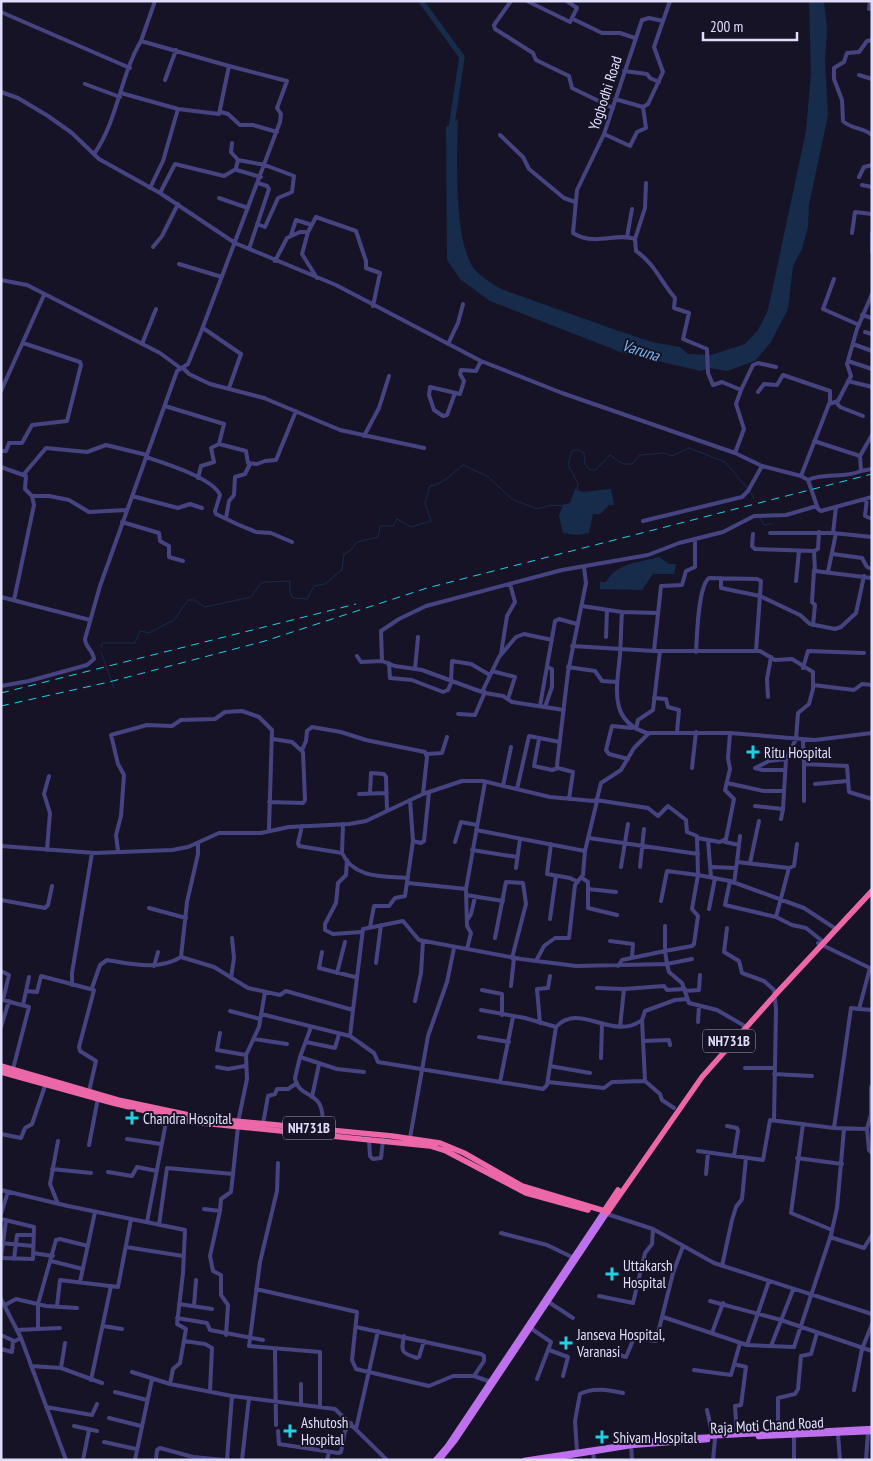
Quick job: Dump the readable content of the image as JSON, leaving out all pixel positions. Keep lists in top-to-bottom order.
{
  "streets": {
    "highway": ["NH731B"],
    "main road": ["Raja Moti Chand Road"],
    "street": ["Yogbodhi Road"]
  },
  "water": ["Varuna"],
  "places": {
    "health": [
      "Ritu Hospital",
      "Chandra Hospital",
      "Uttakarsh Hospital",
      "Janseva Hospital, Varanasi",
      "Ashutosh Hospital",
      "Shivam Hospital"
    ]
  },
  "scale_bar": "200 m"
}
